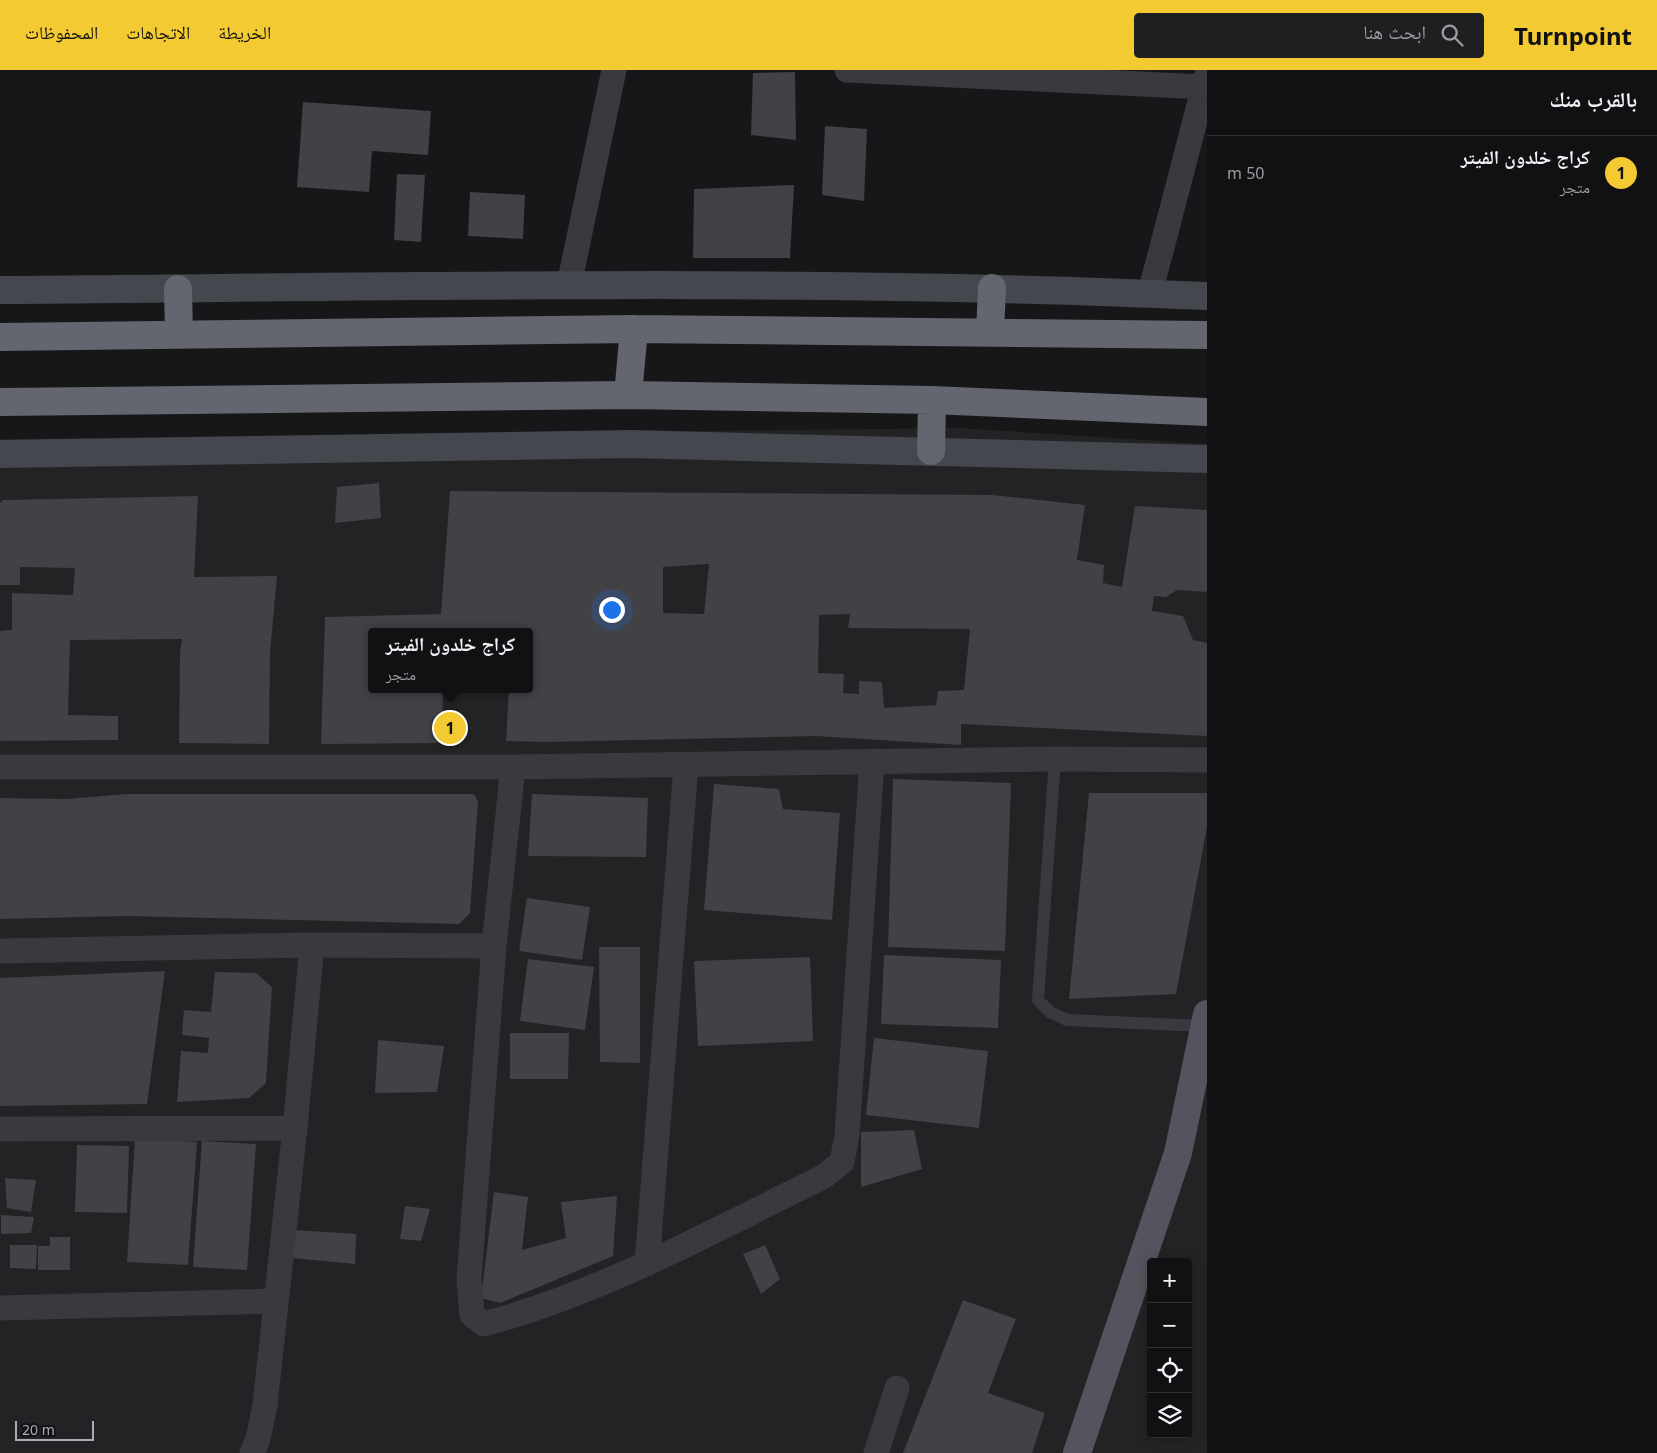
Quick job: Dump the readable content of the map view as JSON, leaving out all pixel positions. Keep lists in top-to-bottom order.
{
  "scale_bar": "20 m",
  "page": {
    "header": "Turnpoint",
    "search": "ابحث هنا",
    "nav": ["الخريطة", "الاتجاهات", "المحفوظات"],
    "heading": "بالقرب منك",
    "list": [
      {
        "mark": "1",
        "name": "كراج خلدون الفيتر",
        "note": "متجر",
        "value": "50 m"
      }
    ],
    "popup": ["كراج خلدون الفيتر", "متجر"],
    "pins": "1",
    "map_buttons": ["+", "−"],
    "scale": "20 m"
  }
}
